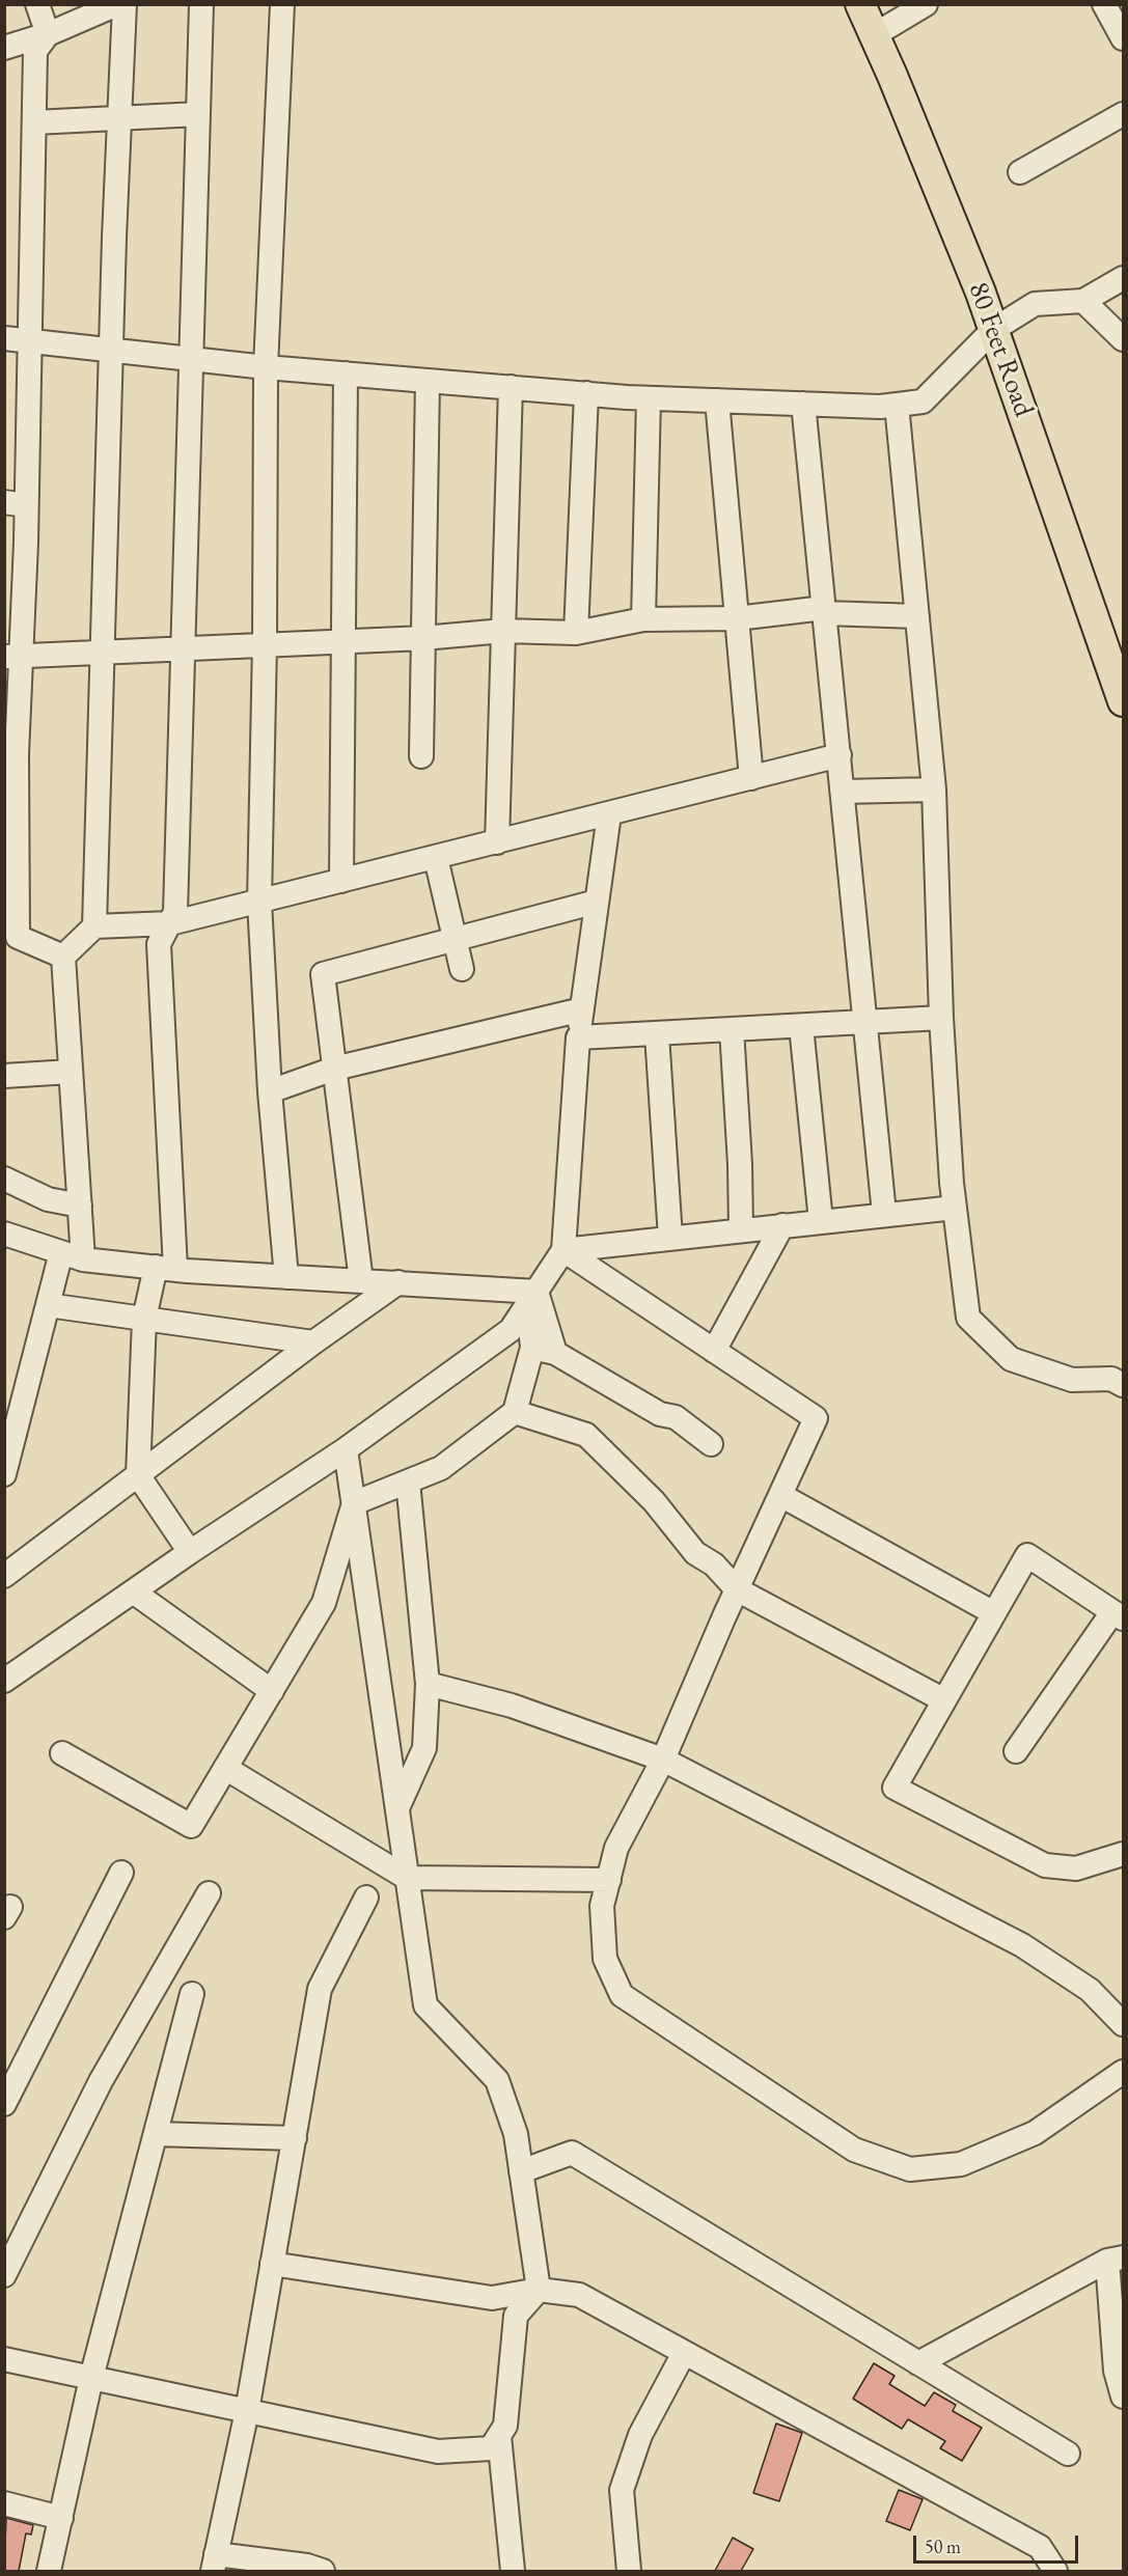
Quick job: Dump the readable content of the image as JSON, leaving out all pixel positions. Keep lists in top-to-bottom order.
{
  "streets": {
    "main road": ["80 Feet Road"]
  },
  "scale_bar": "50 m"
}
